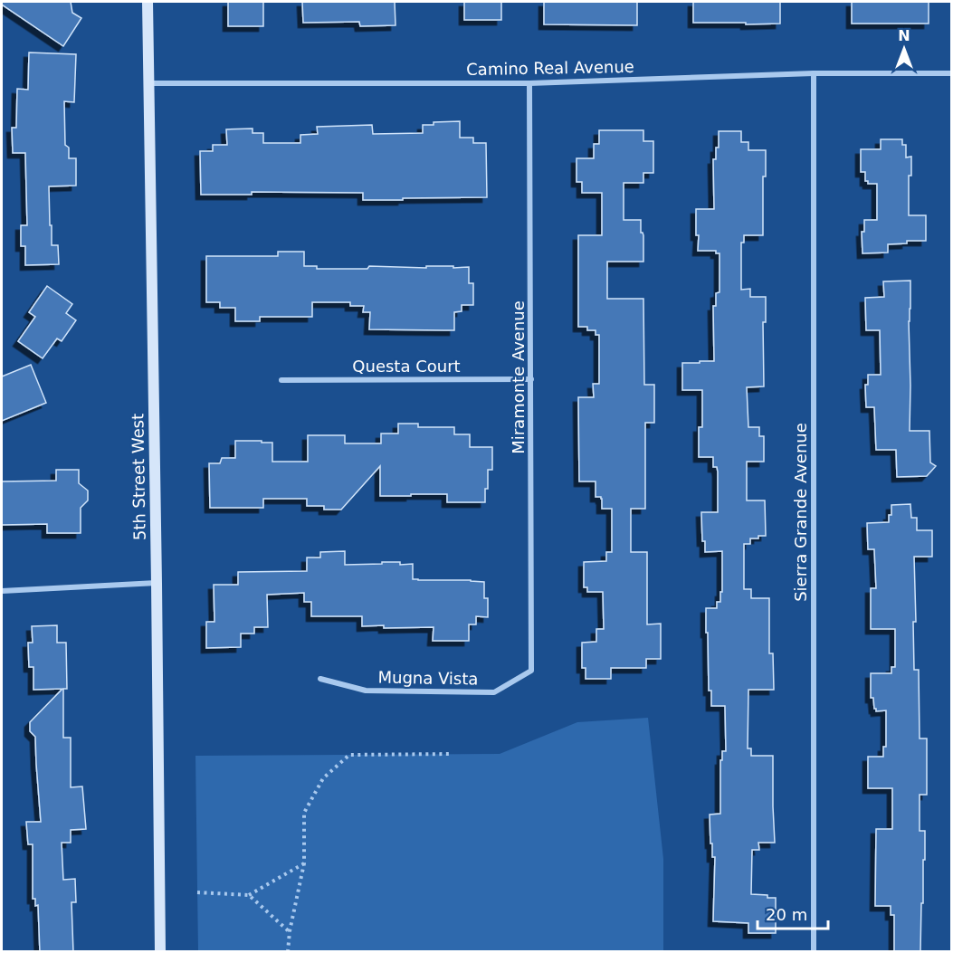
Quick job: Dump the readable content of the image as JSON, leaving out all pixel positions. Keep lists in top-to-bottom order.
{
  "streets": {
    "street": [
      "Camino Real Avenue",
      "Questa Court",
      "Miramonte Avenue",
      "5th Street West",
      "Sierra Grande Avenue",
      "Mugna Vista"
    ]
  },
  "crossings": [
    ["Camino Real Avenue", "Miramonte Avenue"],
    ["Camino Real Avenue", "5th Street West"],
    ["Camino Real Avenue", "Sierra Grande Avenue"],
    ["Questa Court", "Miramonte Avenue"],
    ["Miramonte Avenue", "Mugna Vista"]
  ],
  "scale_bar": "20 m",
  "north": "top"
}
